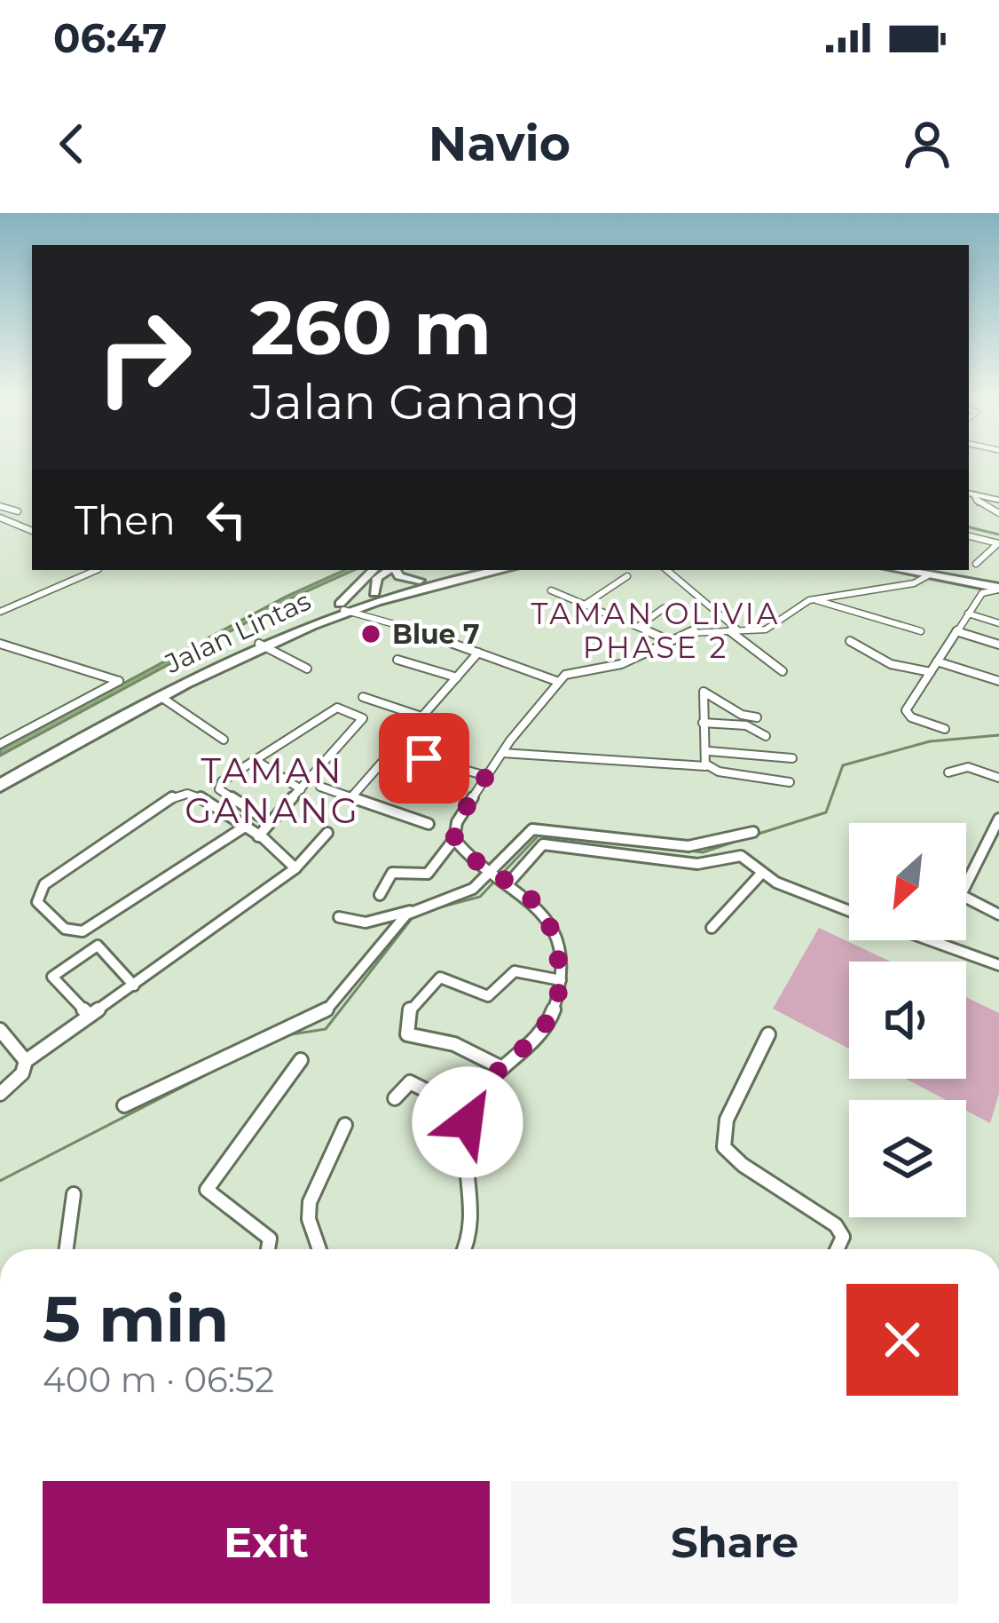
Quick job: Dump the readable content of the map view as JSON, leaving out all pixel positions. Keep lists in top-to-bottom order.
{
  "streets": {
    "highway": ["Jalan Lintas"]
  },
  "districts": ["TAMAN OLIVIA PHASE 2", "TAMAN GANANG"],
  "places": ["Blue 7"],
  "north": "bottom left",
  "page": {
    "status": "06:47",
    "header": "Navio",
    "turn": ["260 m", "Jalan Ganang"],
    "then": "Then",
    "heading": ["5 min", "400 m · 06:52"],
    "buttons": ["Exit", "Share"]
  }
}
